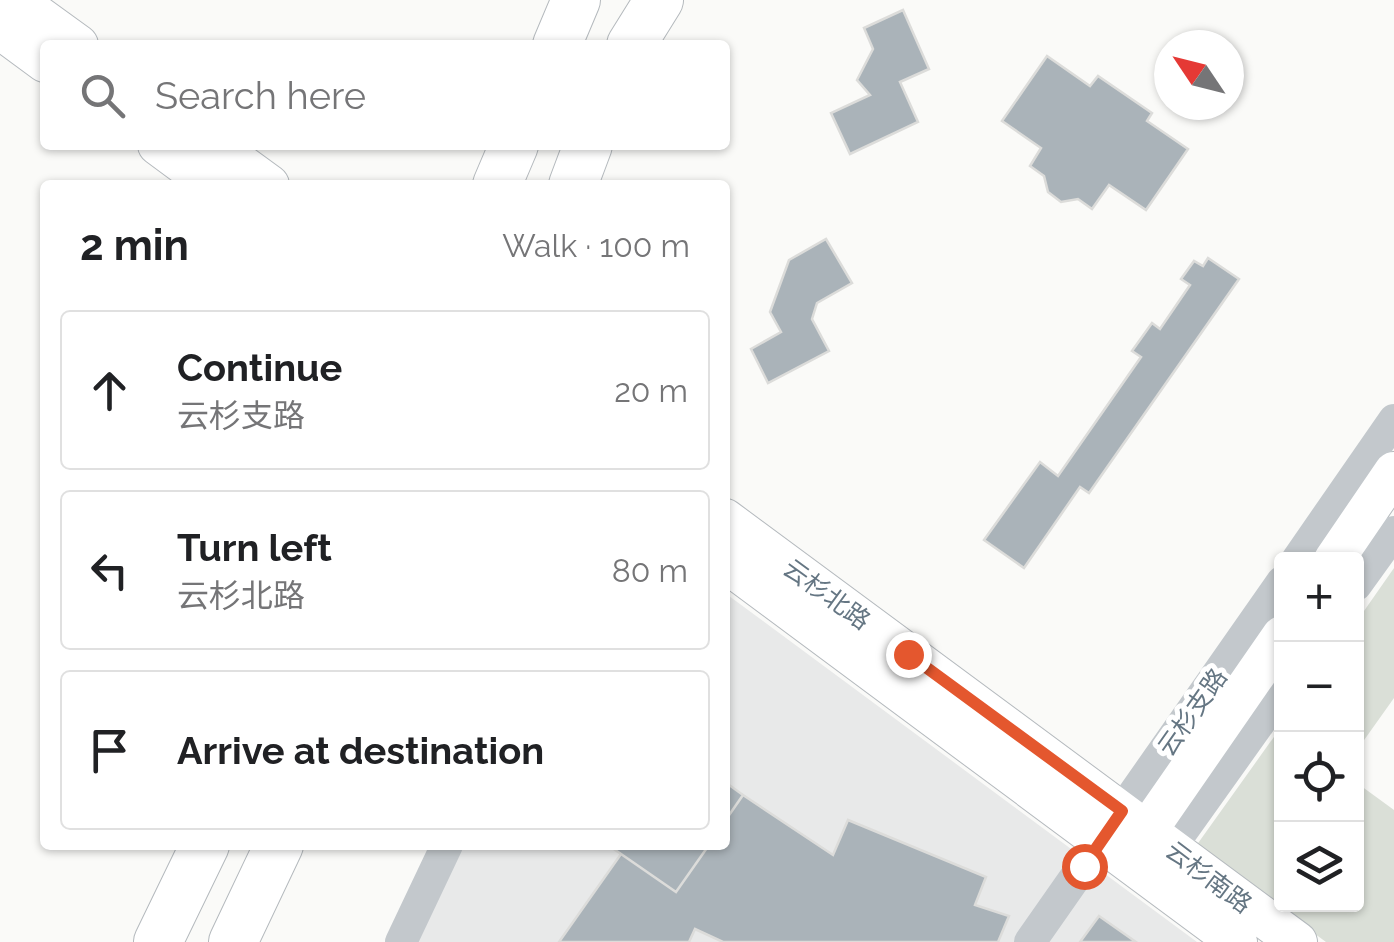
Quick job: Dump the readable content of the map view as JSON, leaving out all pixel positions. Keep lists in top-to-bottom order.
{
  "streets": {
    "main road": ["云杉北路", "云杉南路"],
    "street": ["云杉支路"]
  },
  "crossings": [
    ["云杉北路", "云杉支路"],
    ["云杉北路", "云杉南路"],
    ["云杉支路", "云杉南路"]
  ],
  "north": "top left",
  "page": {
    "search": "Search here",
    "heading": ["2 min", "Walk · 100 m"],
    "list": [
      ["Continue", "云杉支路", "20 m"],
      ["Turn left", "云杉北路", "80 m"],
      "Arrive at destination"
    ],
    "map_buttons": ["+", "−"]
  }
}
